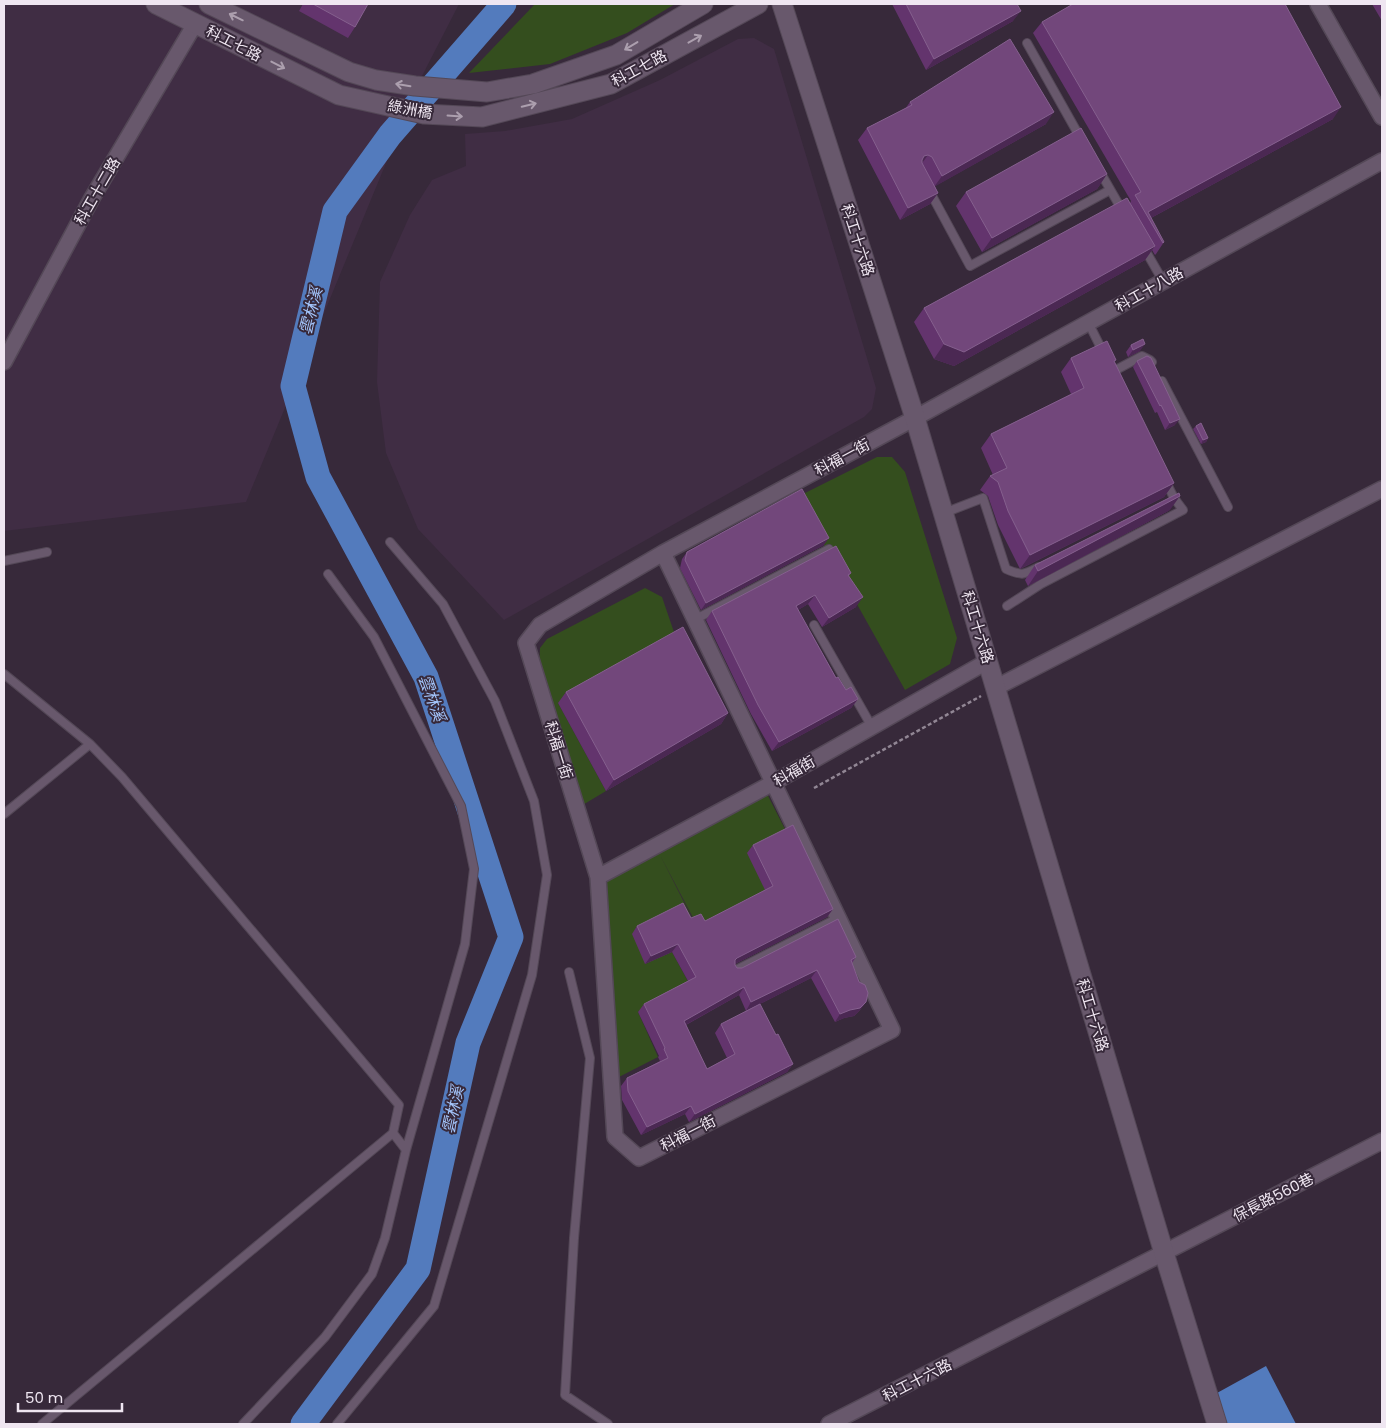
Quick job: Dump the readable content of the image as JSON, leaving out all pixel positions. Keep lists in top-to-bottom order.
{
  "streets": {
    "street": [
      "科工七路",
      "綠洲橋",
      "科工十二路",
      "科工十六路",
      "科工十八路",
      "科福一街",
      "科福街",
      "保長路560巷"
    ]
  },
  "crossings": [
    ["科工七路", "綠洲橋"],
    ["科工七路", "科工十二路"],
    ["科工十六路", "科工十八路"],
    ["科工十六路", "科福一街"],
    ["科工十六路", "科福街"],
    ["科工十六路", "保長路560巷"],
    ["科工十八路", "科福一街"],
    ["科福一街", "科福街"]
  ],
  "water": ["雲林溪"],
  "scale_bar": "50 m"
}
